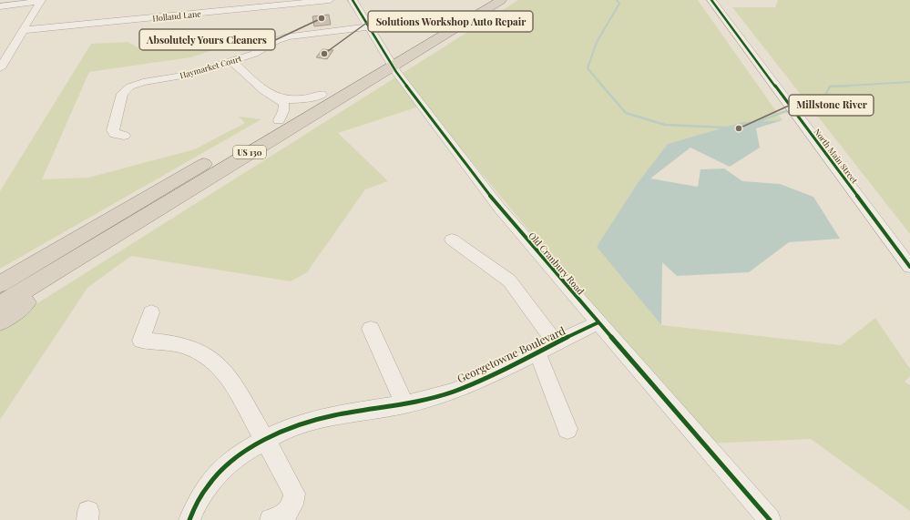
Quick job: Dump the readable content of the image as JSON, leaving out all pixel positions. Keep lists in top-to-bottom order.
{
  "streets": {
    "highway": ["US 130"],
    "street": [
      "Holland Lane",
      "Haymarket Court",
      "North Main Street",
      "Old Cranbury Road",
      "Georgetowne Boulevard"
    ]
  },
  "crossings": [
    ["Haymarket Court", "Old Cranbury Road"],
    ["US 130", "Old Cranbury Road"],
    ["Old Cranbury Road", "Georgetowne Boulevard"]
  ],
  "places": ["Absolutely Yours Cleaners", "Solutions Workshop Auto Repair", "Millstone River"]
}
